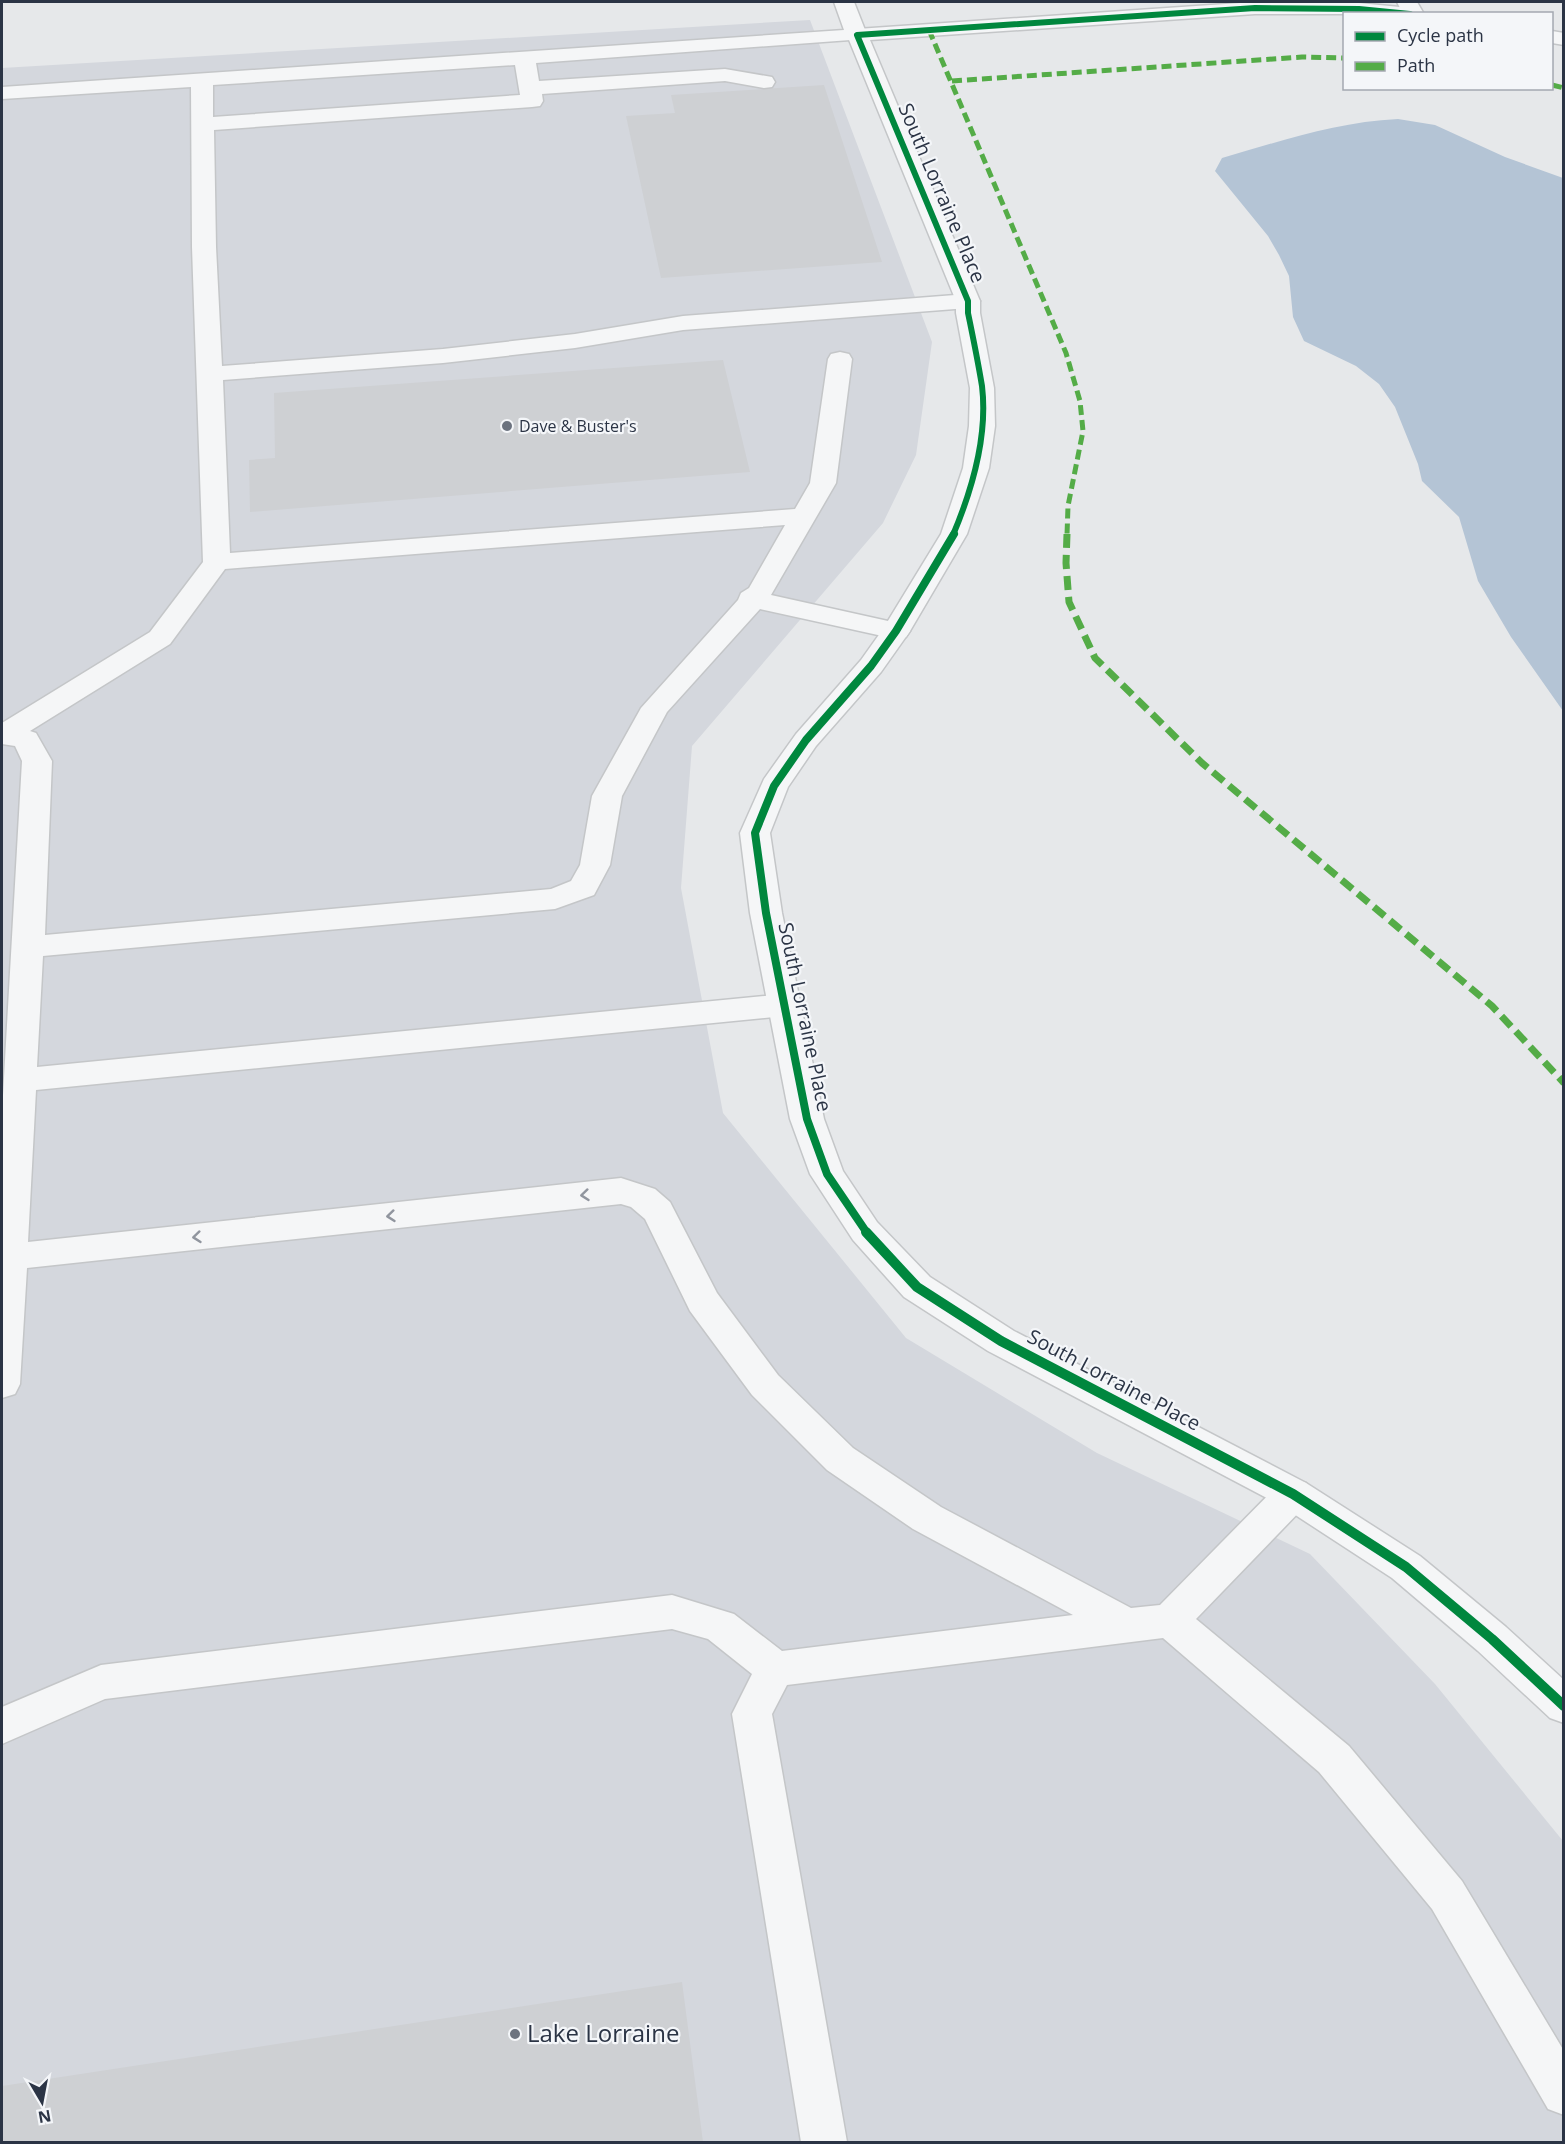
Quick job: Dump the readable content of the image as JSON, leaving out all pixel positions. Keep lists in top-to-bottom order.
{
  "streets": {
    "street": ["South Lorraine Place"]
  },
  "places": ["Dave & Buster's", "Lake Lorraine"],
  "legend": ["Cycle path", "Path"],
  "north": "bottom"
}
